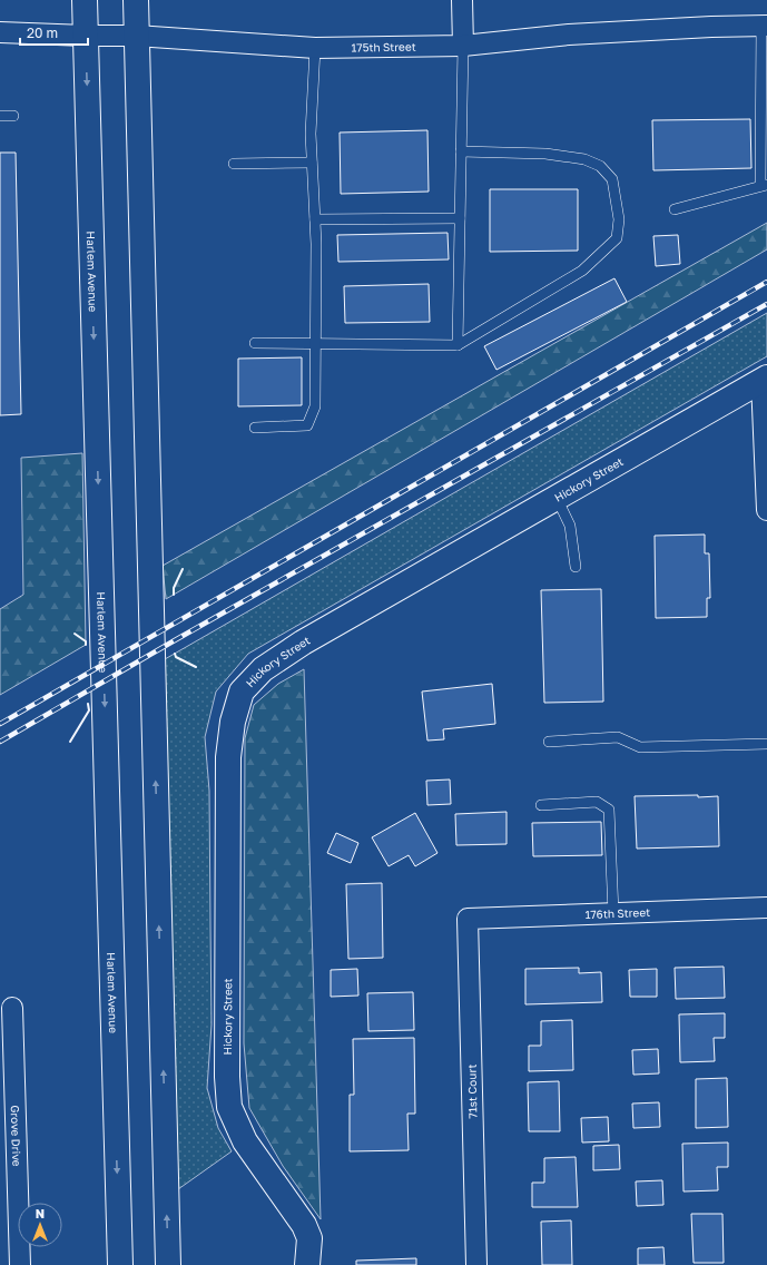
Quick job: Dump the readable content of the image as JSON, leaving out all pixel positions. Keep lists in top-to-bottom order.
{
  "streets": {
    "main road": ["Harlem Avenue", "Hickory Street"],
    "street": [
      "175th Street",
      "176th Street",
      "71st Court",
      "Grove Drive"
    ]
  },
  "crossings": [
    ["175th Street", "Harlem Avenue"],
    ["176th Street", "71st Court"]
  ],
  "scale_bar": "20 m",
  "north": "top"
}
